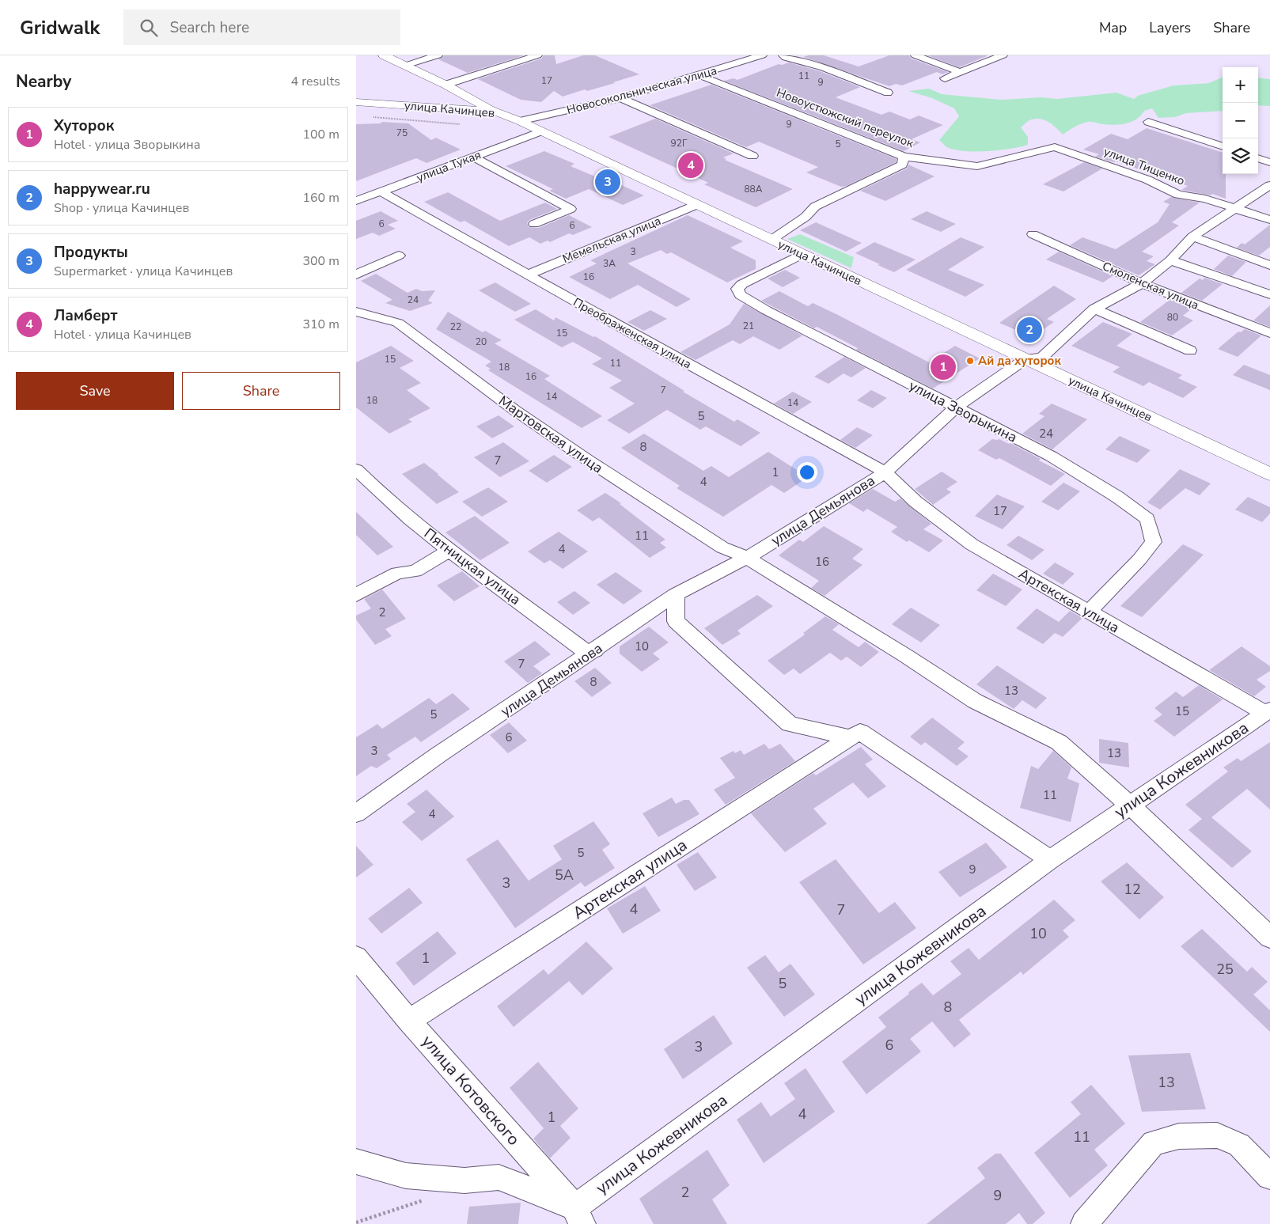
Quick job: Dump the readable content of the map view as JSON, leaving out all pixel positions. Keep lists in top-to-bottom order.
{
  "streets": {
    "main road": ["улица Качинцев"],
    "street": [
      "Новосокольническая улица",
      "Новоустюжский переулок",
      "улица Тукая",
      "улица Тищенко",
      "Мемельская улица",
      "Смоленская улица",
      "Преображенская улица",
      "улица Зворыкина",
      "Мартовская улица",
      "улица Демьянова",
      "Пятницкая улица",
      "Артекская улица",
      "улица Кожевникова",
      "улица Котовского"
    ]
  },
  "crossings": [
    ["Новосокольническая улица", "улица Качинцев"],
    ["Новосокольническая улица", "Новоустюжский переулок"],
    ["улица Качинцев", "улица Тукая"],
    ["улица Качинцев", "Мемельская улица"],
    ["улица Качинцев", "улица Зворыкина"],
    ["улица Качинцев", "улица Демьянова"],
    ["Новоустюжский переулок", "улица Тищенко"],
    ["улица Тукая", "Преображенская улица"],
    ["улица Тищенко", "улица Демьянова"],
    ["Мемельская улица", "Преображенская улица"],
    ["Смоленская улица", "улица Демьянова"],
    ["Преображенская улица", "улица Демьянова"],
    ["Преображенская улица", "Артекская улица"],
    ["улица Зворыкина", "улица Демьянова"],
    ["улица Зворыкина", "Артекская улица"],
    ["Мартовская улица", "улица Демьянова"],
    ["Мартовская улица", "улица Кожевникова"],
    ["улица Демьянова", "Пятницкая улица"],
    ["улица Демьянова", "Артекская улица"],
    ["Артекская улица", "улица Кожевникова"],
    ["Артекская улица", "улица Котовского"],
    ["улица Кожевникова", "улица Котовского"]
  ],
  "places": ["Ай да хуторок"],
  "house_numbers": [
    "11",
    "17",
    "9",
    "9",
    "75",
    "92Г",
    "5",
    "88А",
    "6",
    "6",
    "3",
    "3А",
    "16",
    "24",
    "80",
    "21",
    "22",
    "15",
    "20",
    "15",
    "11",
    "18",
    "16",
    "7",
    "14",
    "18",
    "14",
    "5",
    "24",
    "8",
    "7",
    "1",
    "4",
    "17",
    "11",
    "4",
    "16",
    "2",
    "10",
    "7",
    "8",
    "13",
    "15",
    "5",
    "6",
    "3",
    "13",
    "11",
    "4",
    "5",
    "9",
    "5А",
    "3",
    "12",
    "4",
    "7",
    "10",
    "1",
    "25",
    "5",
    "8",
    "6",
    "3",
    "13",
    "4",
    "1",
    "11",
    "2",
    "9"
  ],
  "page": {
    "header": "Gridwalk",
    "search": "Search here",
    "nav": ["Map", "Layers", "Share"],
    "heading": ["Nearby", "4 results"],
    "map_buttons": ["+", "−"],
    "list": [
      {
        "mark": "1",
        "name": "Хуторок",
        "note": "Hotel · улица Зворыкина",
        "value": "100 m"
      },
      {
        "mark": "2",
        "name": "happywear.ru",
        "note": "Shop · улица Качинцев",
        "value": "160 m"
      },
      {
        "mark": "3",
        "name": "Продукты",
        "note": "Supermarket · улица Качинцев",
        "value": "300 m"
      },
      {
        "mark": "4",
        "name": "Ламберт",
        "note": "Hotel · улица Качинцев",
        "value": "310 m"
      }
    ],
    "pins": [
      "4",
      "3",
      "2",
      "1"
    ],
    "buttons": ["Save", "Share"]
  }
}
